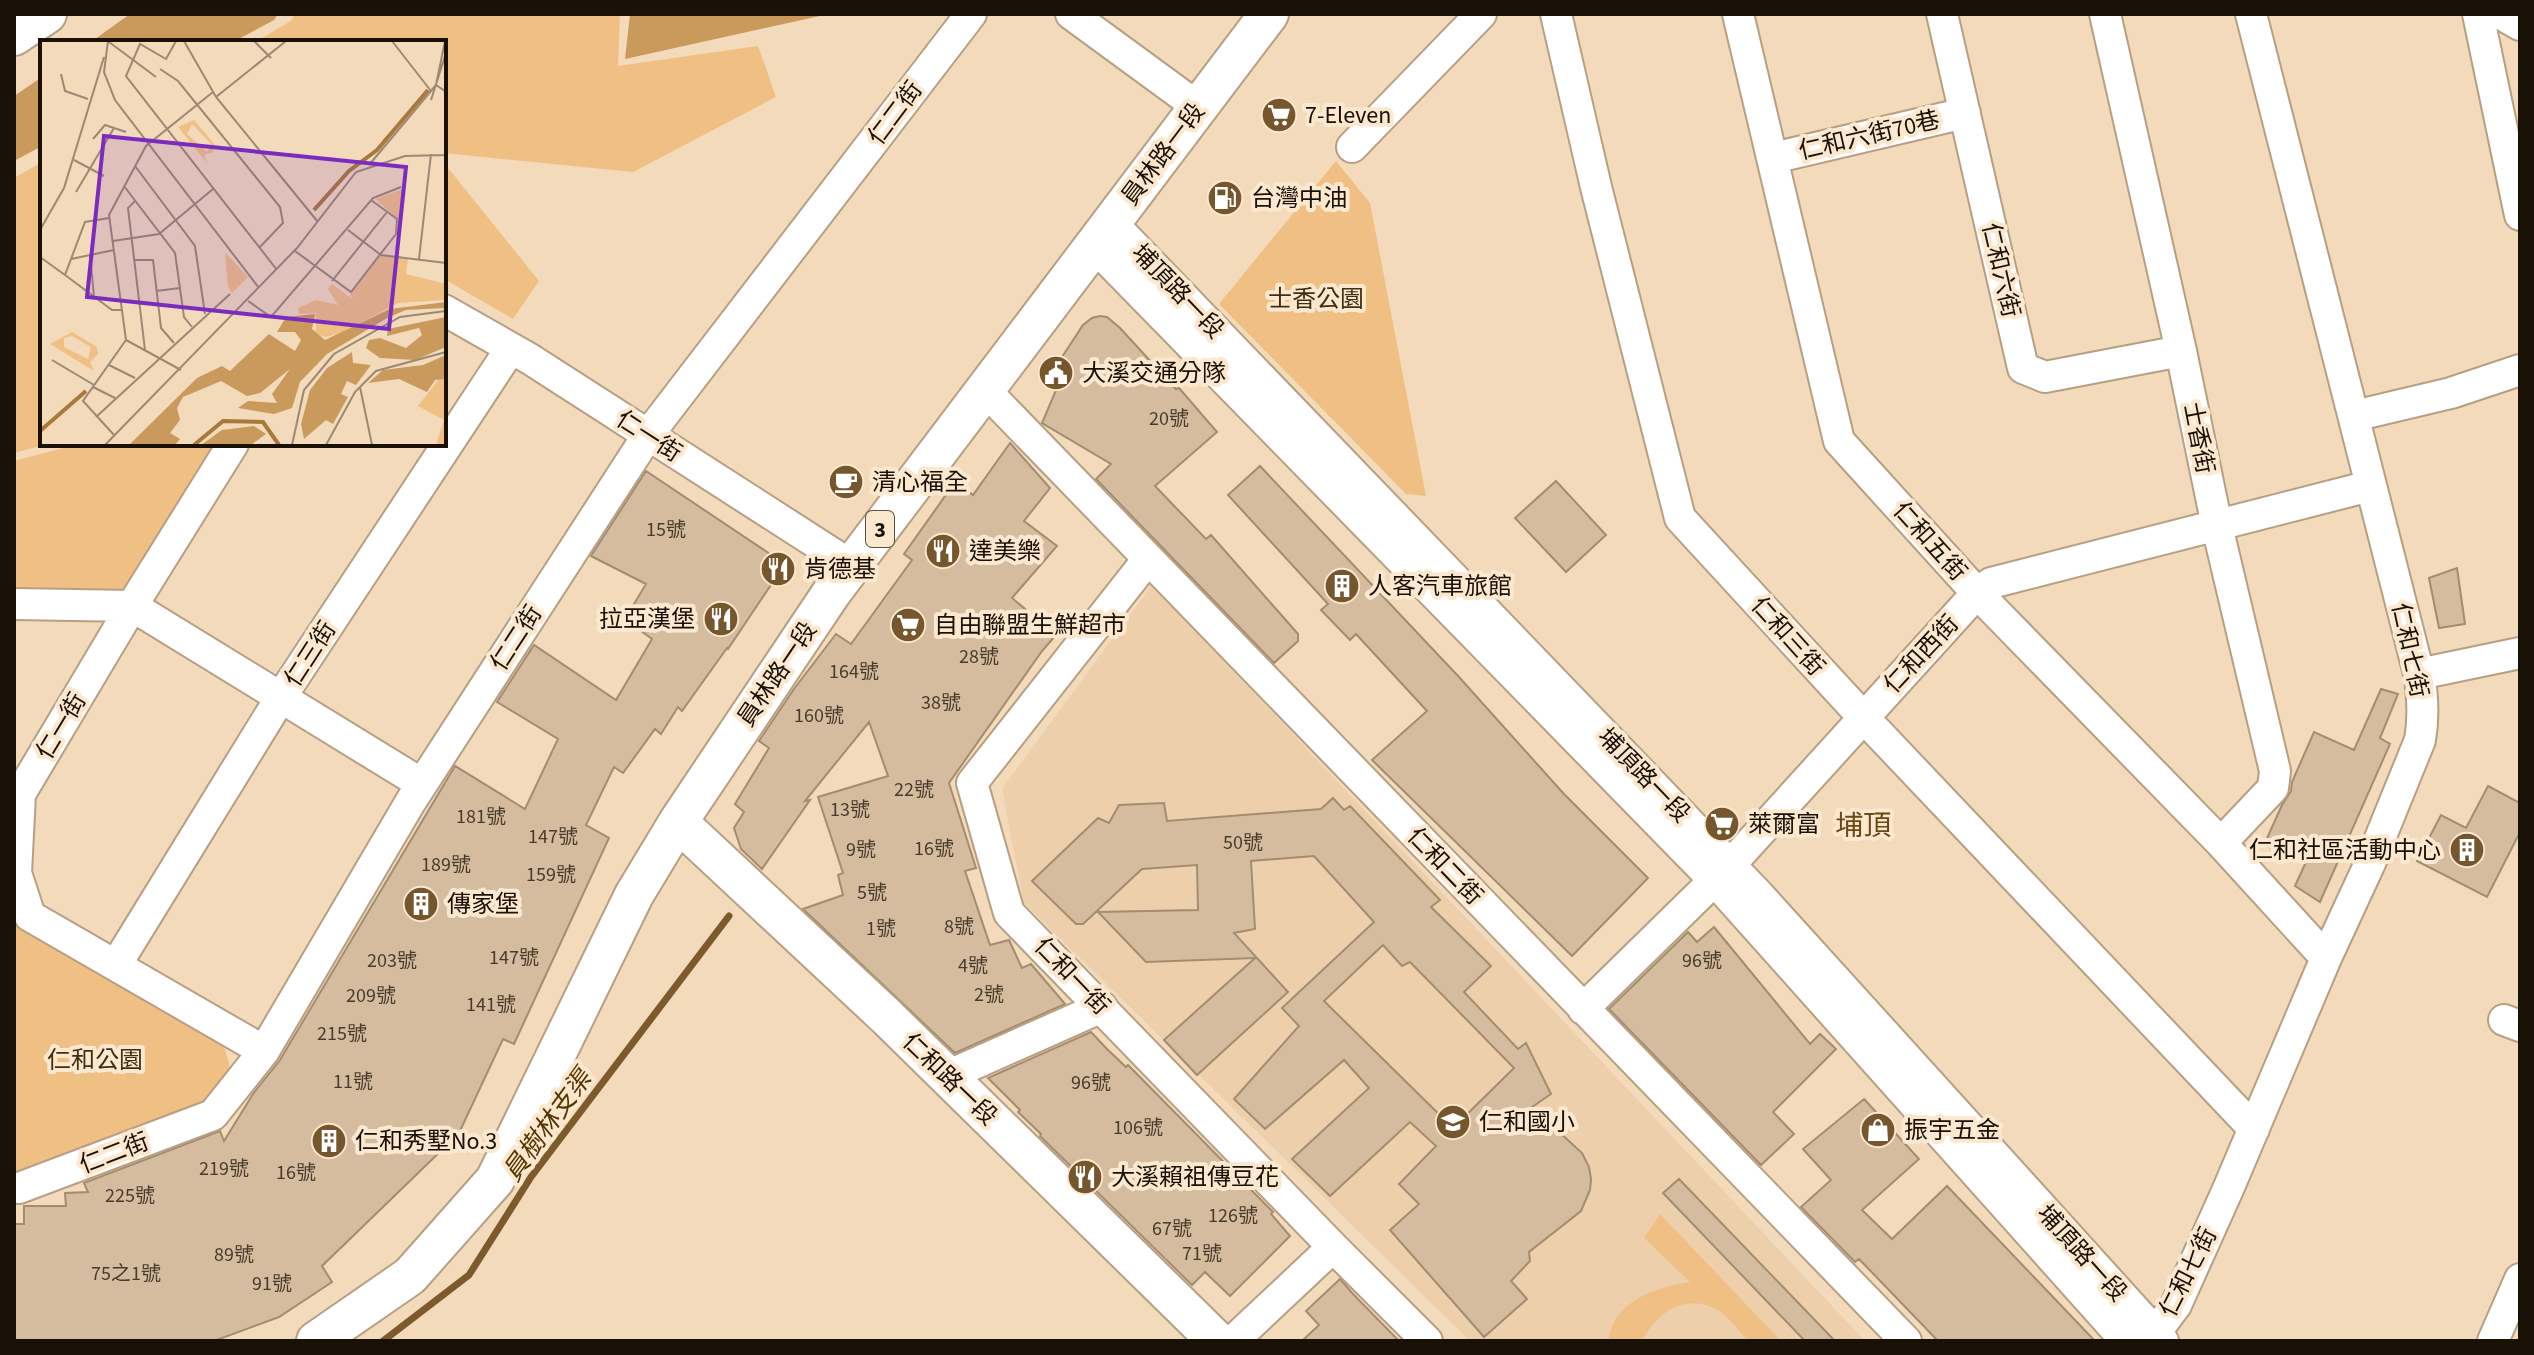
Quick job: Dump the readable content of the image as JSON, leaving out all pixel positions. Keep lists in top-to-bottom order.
{
  "streets": {
    "main road": ["員林路一段", "3", "仁和路一段"],
    "street": [
      "仁二街",
      "仁和六街70巷",
      "仁和六街",
      "埔頂路一段",
      "仁一街",
      "士香街",
      "仁和五街",
      "仁和三街",
      "仁和七街",
      "仁三街",
      "仁和西街",
      "仁和二街",
      "仁和一街"
    ]
  },
  "crossings": [
    ["仁二街", "仁一街"],
    ["仁和六街70巷", "仁和六街"],
    ["仁和六街70巷", "仁和五街"],
    ["員林路一段", "埔頂路一段"],
    ["員林路一段", "仁一街"],
    ["員林路一段", "仁和二街"],
    ["員林路一段", "仁和路一段"],
    ["仁和六街", "士香街"],
    ["埔頂路一段", "仁和七街"],
    ["埔頂路一段", "仁和西街"],
    ["仁一街", "仁三街"],
    ["士香街", "仁和五街"],
    ["士香街", "仁和西街"],
    ["仁和五街", "仁和七街"],
    ["仁和五街", "仁和西街"],
    ["仁和三街", "仁和七街"],
    ["仁和三街", "仁和西街"],
    ["仁和七街", "仁和西街"],
    ["仁和西街", "仁和二街"],
    ["仁和二街", "仁和一街"]
  ],
  "districts": ["埔頂"],
  "water": ["員樹林支渠"],
  "parks": ["士香公園", "仁和公園"],
  "places": {
    "supermarket": ["7-Eleven", "自由聯盟生鮮超市", "萊爾富"],
    "fuel station": ["台灣中油"],
    "public building": ["大溪交通分隊"],
    "cafe": ["清心福全"],
    "restaurant": [
      "達美樂",
      "肯德基",
      "拉亞漢堡",
      "大溪賴祖傳豆花"
    ],
    "building": [
      "人客汽車旅館",
      "仁和社區活動中心",
      "傳家堡",
      "仁和秀墅No.3"
    ],
    "school or university": ["仁和國小"],
    "shop": ["振宇五金"]
  },
  "house_numbers": [
    "20號",
    "15號",
    "28號",
    "164號",
    "38號",
    "160號",
    "22號",
    "13號",
    "181號",
    "147號",
    "50號",
    "16號",
    "9號",
    "189號",
    "159號",
    "5號",
    "8號",
    "1號",
    "147號",
    "203號",
    "96號",
    "4號",
    "2號",
    "209號",
    "141號",
    "215號",
    "11號",
    "96號",
    "106號",
    "219號",
    "16號",
    "225號",
    "126號",
    "67號",
    "71號",
    "89號",
    "75之1號",
    "91號"
  ]
}
